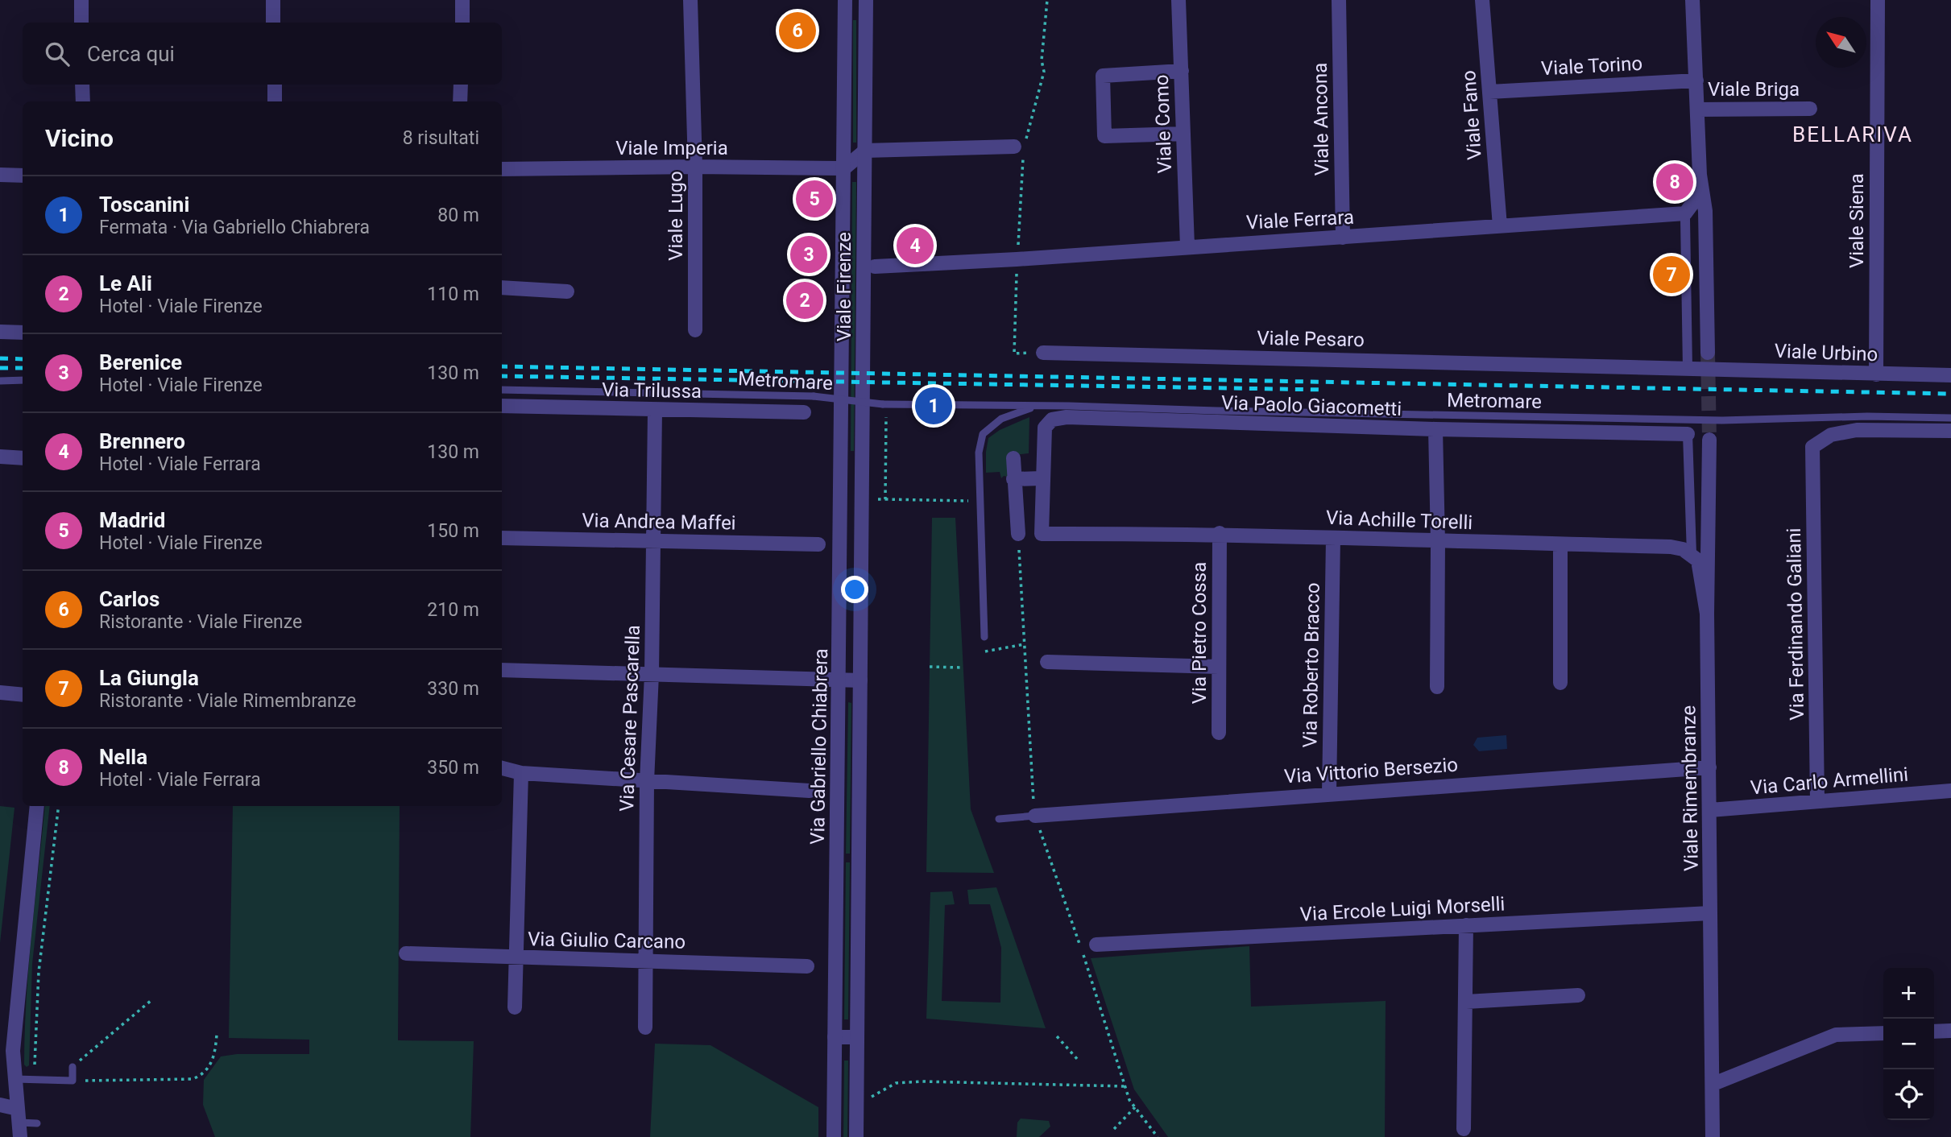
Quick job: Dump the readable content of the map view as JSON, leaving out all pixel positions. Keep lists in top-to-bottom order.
{
  "streets": {
    "street": [
      "Viale Torino",
      "Viale Briga",
      "Viale Fano",
      "Viale Ancona",
      "Viale Como",
      "Viale Imperia",
      "Viale Lugo",
      "Viale Ferrara",
      "Viale Siena",
      "Viale Firenze",
      "Viale Pesaro",
      "Viale Urbino",
      "Via Trilussa",
      "Via Paolo Giacometti",
      "Via Achille Torelli",
      "Via Andrea Maffei",
      "Via Ferdinando Galiani",
      "Via Pietro Cossa",
      "Via Roberto Bracco",
      "Via Cesare Pascarella",
      "Via Gabriello Chiabrera",
      "Via Vittorio Bersezio",
      "Via Carlo Armellini",
      "Viale Rimembranze",
      "Via Ercole Luigi Morselli",
      "Via Giulio Carcano"
    ],
    "lane": ["Metromare"]
  },
  "crossings": [
    ["Viale Torino", "Viale Fano"],
    ["Viale Fano", "Viale Ferrara"],
    ["Viale Ancona", "Viale Ferrara"],
    ["Viale Como", "Viale Ferrara"],
    ["Viale Imperia", "Viale Lugo"],
    ["Viale Imperia", "Viale Firenze"],
    ["Viale Siena", "Viale Urbino"],
    ["Viale Firenze", "Via Gabriello Chiabrera"],
    ["Viale Pesaro", "Viale Urbino"],
    ["Via Trilussa", "Via Cesare Pascarella"],
    ["Via Paolo Giacometti", "Via Achille Torelli"],
    ["Via Achille Torelli", "Via Pietro Cossa"],
    ["Via Achille Torelli", "Via Roberto Bracco"],
    ["Via Andrea Maffei", "Via Cesare Pascarella"],
    ["Via Ferdinando Galiani", "Via Carlo Armellini"],
    ["Via Roberto Bracco", "Via Vittorio Bersezio"],
    ["Via Cesare Pascarella", "Via Giulio Carcano"],
    ["Via Vittorio Bersezio", "Viale Rimembranze"],
    ["Via Carlo Armellini", "Viale Rimembranze"],
    ["Viale Rimembranze", "Via Ercole Luigi Morselli"]
  ],
  "districts": ["BELLARIVA"],
  "north": "top left",
  "page": {
    "pins": [
      "6",
      "8",
      "5",
      "4",
      "3",
      "7",
      "2",
      "1"
    ],
    "search": "Cerca qui",
    "heading": ["Vicino", "8 risultati"],
    "list": [
      {
        "mark": "1",
        "name": "Toscanini",
        "note": "Fermata · Via Gabriello Chiabrera",
        "value": "80 m"
      },
      {
        "mark": "2",
        "name": "Le Ali",
        "note": "Hotel · Viale Firenze",
        "value": "110 m"
      },
      {
        "mark": "3",
        "name": "Berenice",
        "note": "Hotel · Viale Firenze",
        "value": "130 m"
      },
      {
        "mark": "4",
        "name": "Brennero",
        "note": "Hotel · Viale Ferrara",
        "value": "130 m"
      },
      {
        "mark": "5",
        "name": "Madrid",
        "note": "Hotel · Viale Firenze",
        "value": "150 m"
      },
      {
        "mark": "6",
        "name": "Carlos",
        "note": "Ristorante · Viale Firenze",
        "value": "210 m"
      },
      {
        "mark": "7",
        "name": "La Giungla",
        "note": "Ristorante · Viale Rimembranze",
        "value": "330 m"
      },
      {
        "mark": "8",
        "name": "Nella",
        "note": "Hotel · Viale Ferrara",
        "value": "350 m"
      }
    ],
    "map_buttons": ["+", "−"]
  }
}
